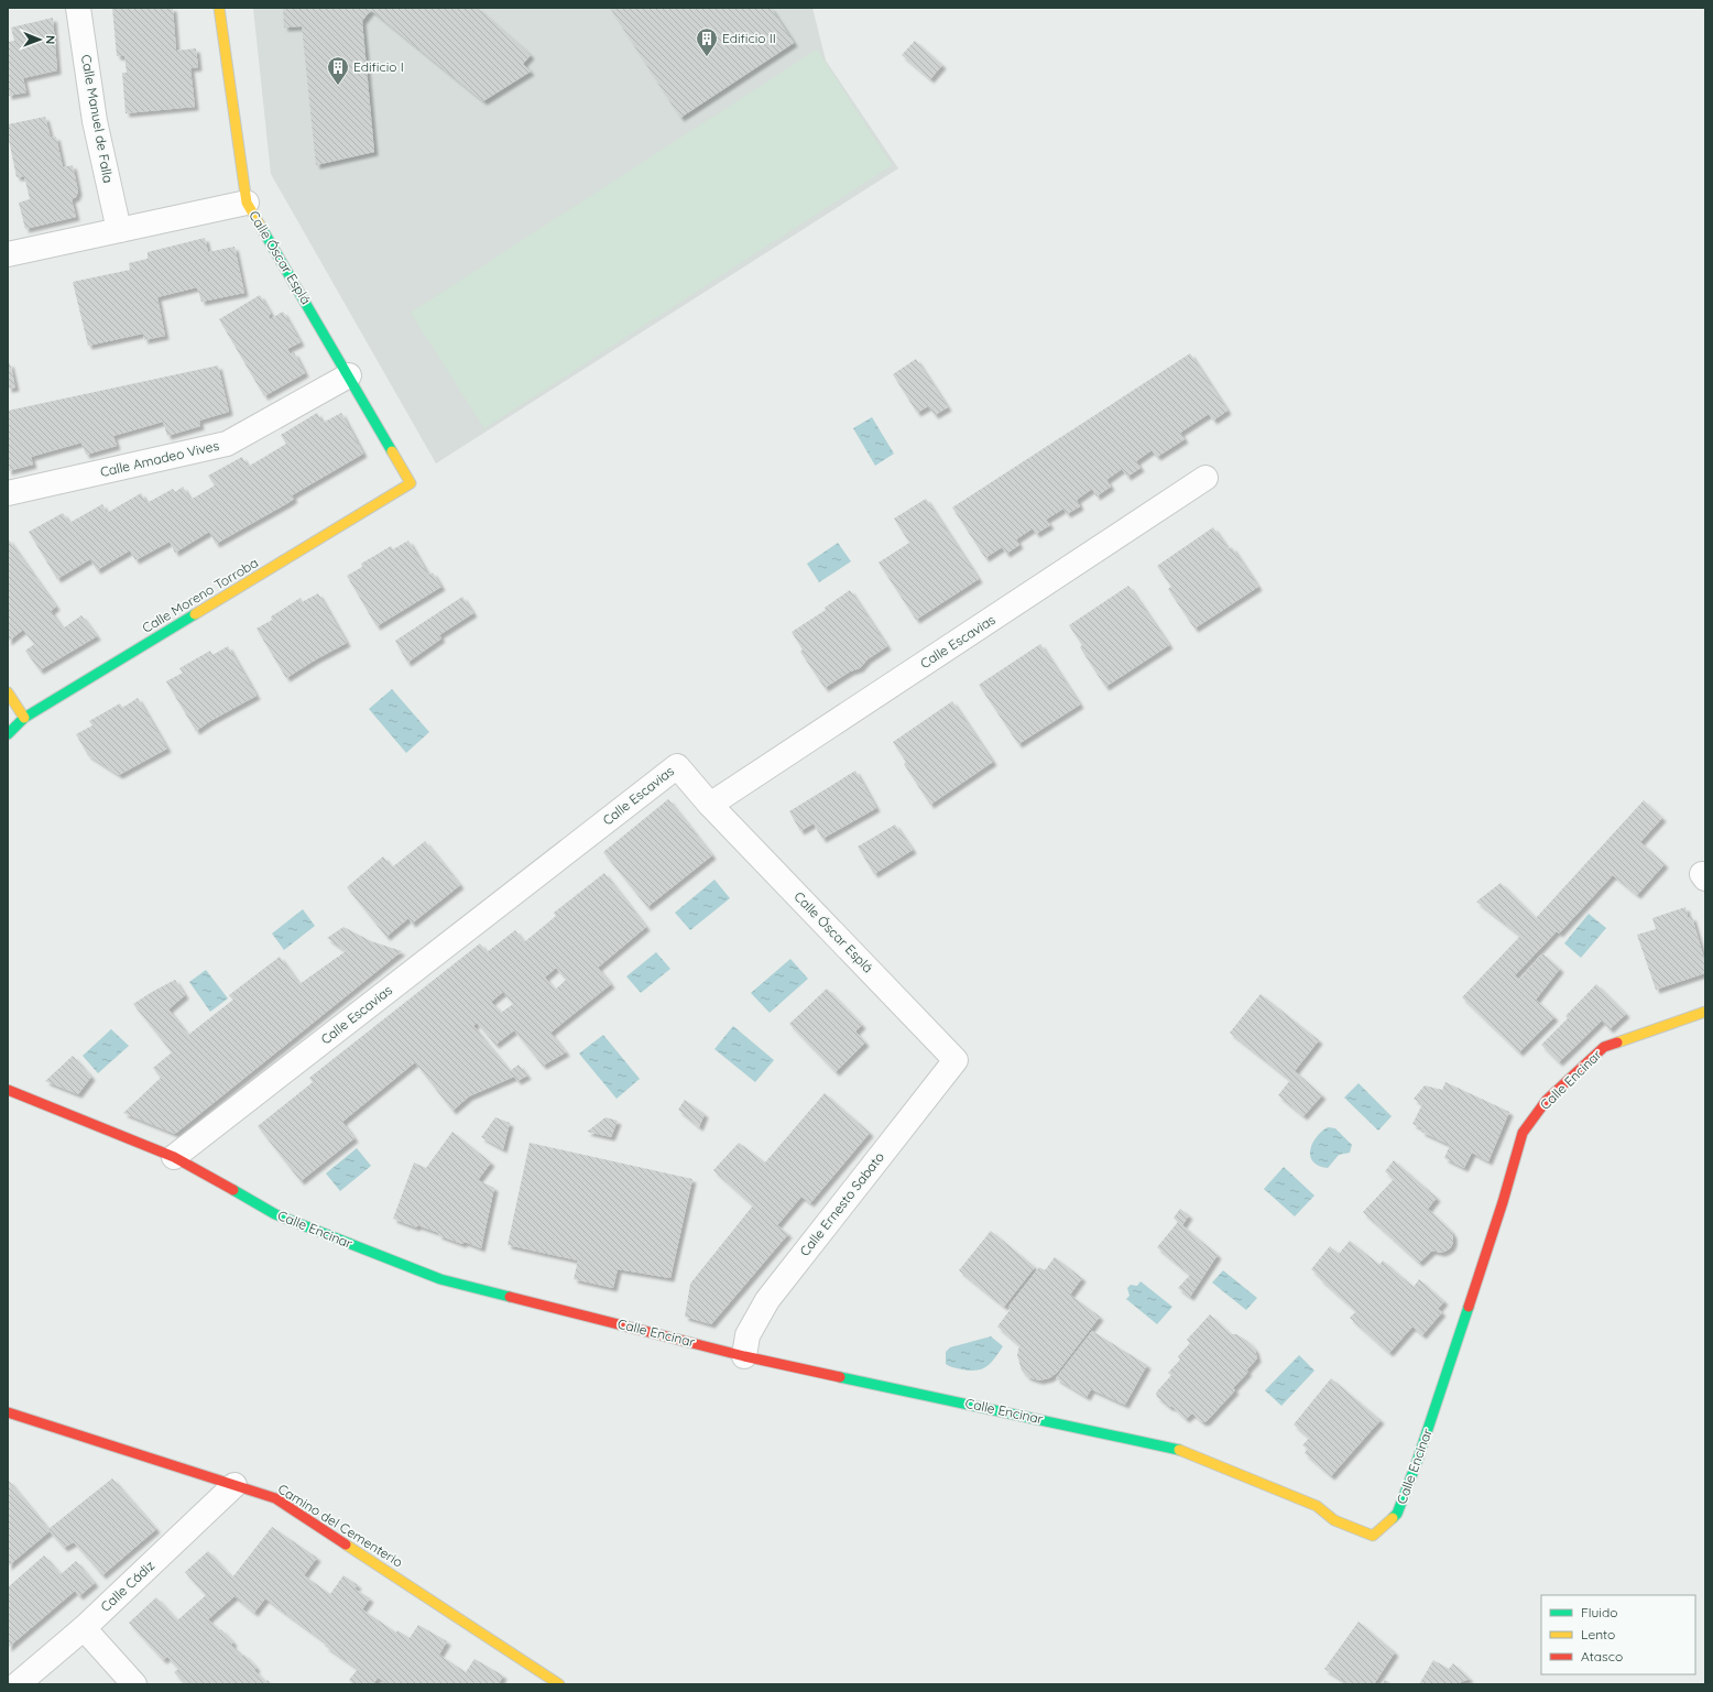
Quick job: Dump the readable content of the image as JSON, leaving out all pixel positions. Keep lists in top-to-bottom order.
{
  "streets": {
    "street": [
      "Calle Manuel de Falla",
      "Calle Óscar Esplá",
      "Calle Amadeo Vives",
      "Calle Moreno Torroba",
      "Calle Escavias",
      "Calle Encinar",
      "Calle Ernesto Sabato",
      "Camino del Cementerio",
      "Calle Cádiz"
    ]
  },
  "crossings": [
    ["Calle Óscar Esplá", "Calle Amadeo Vives"],
    ["Calle Óscar Esplá", "Calle Moreno Torroba"],
    ["Calle Óscar Esplá", "Calle Escavias"],
    ["Calle Óscar Esplá", "Calle Ernesto Sabato"],
    ["Calle Escavias", "Calle Encinar"],
    ["Calle Encinar", "Calle Ernesto Sabato"],
    ["Camino del Cementerio", "Calle Cádiz"]
  ],
  "places": {
    "building": ["Edificio II", "Edificio I"]
  },
  "legend": ["Fluido", "Lento", "Atasco"],
  "north": "right"
}
